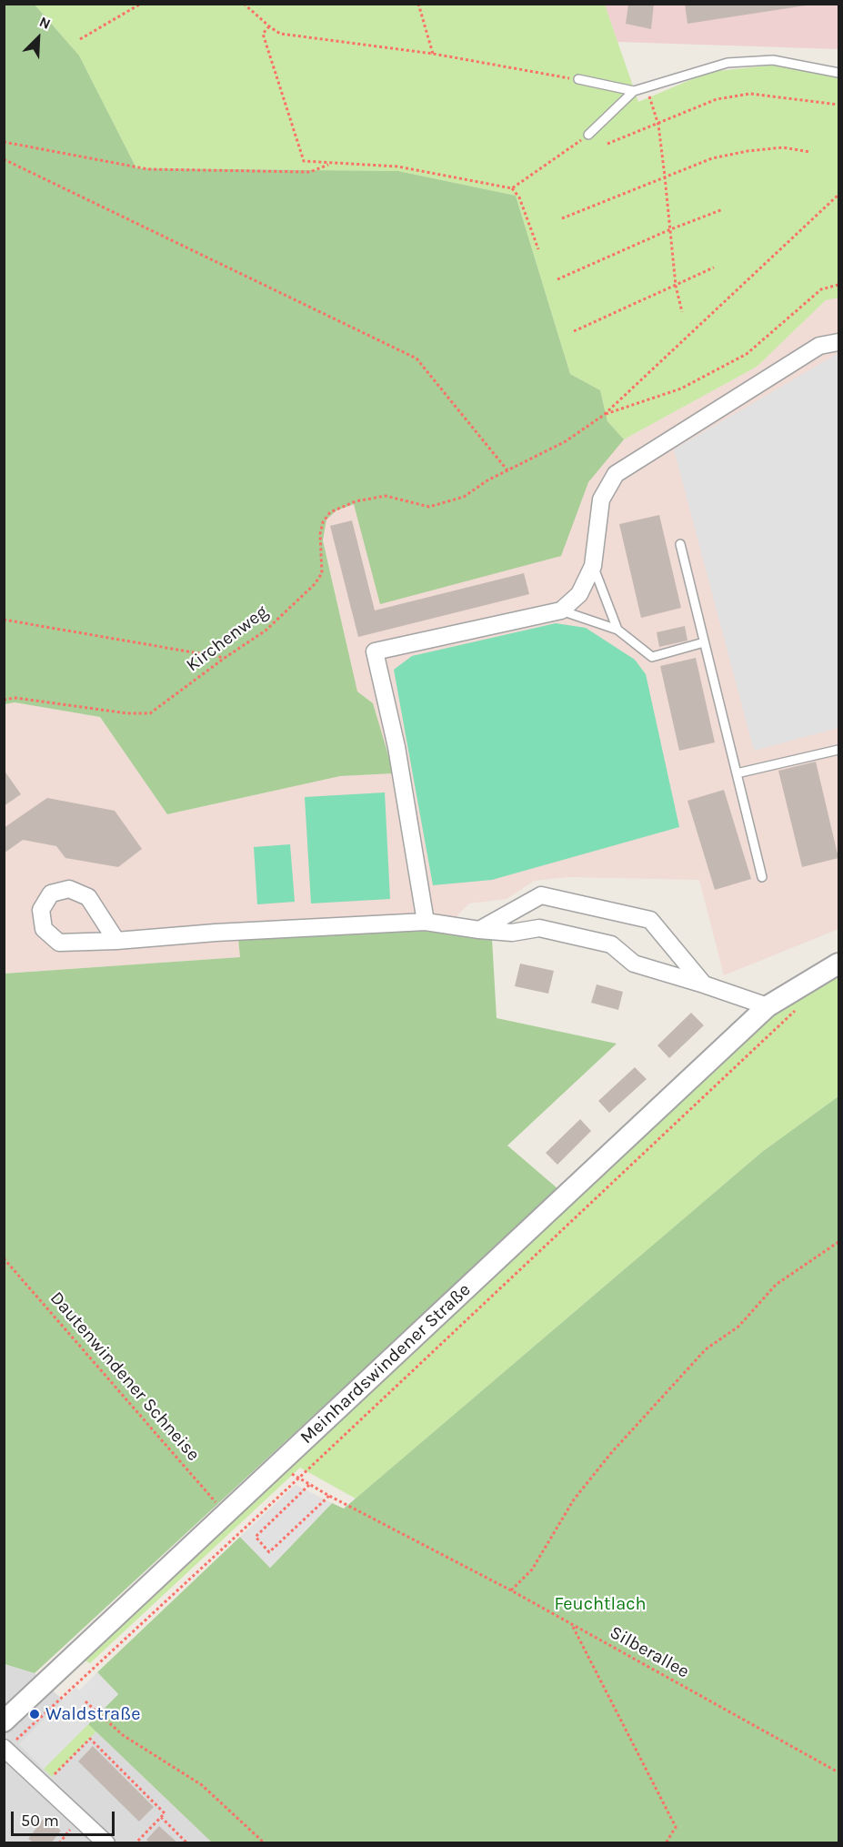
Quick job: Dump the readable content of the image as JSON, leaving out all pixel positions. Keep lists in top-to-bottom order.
{
  "streets": {
    "street": ["Meinhardswindener Straße"],
    "path": ["Kirchenweg", "Dautenwindener Schneise", "Silberallee"]
  },
  "crossings": [
    ["Meinhardswindener Straße", "Dautenwindener Schneise"],
    ["Meinhardswindener Straße", "Silberallee"]
  ],
  "parks": ["Feuchtlach"],
  "places": ["Waldstraße"],
  "scale_bar": "50 m",
  "north": "top right"
}
